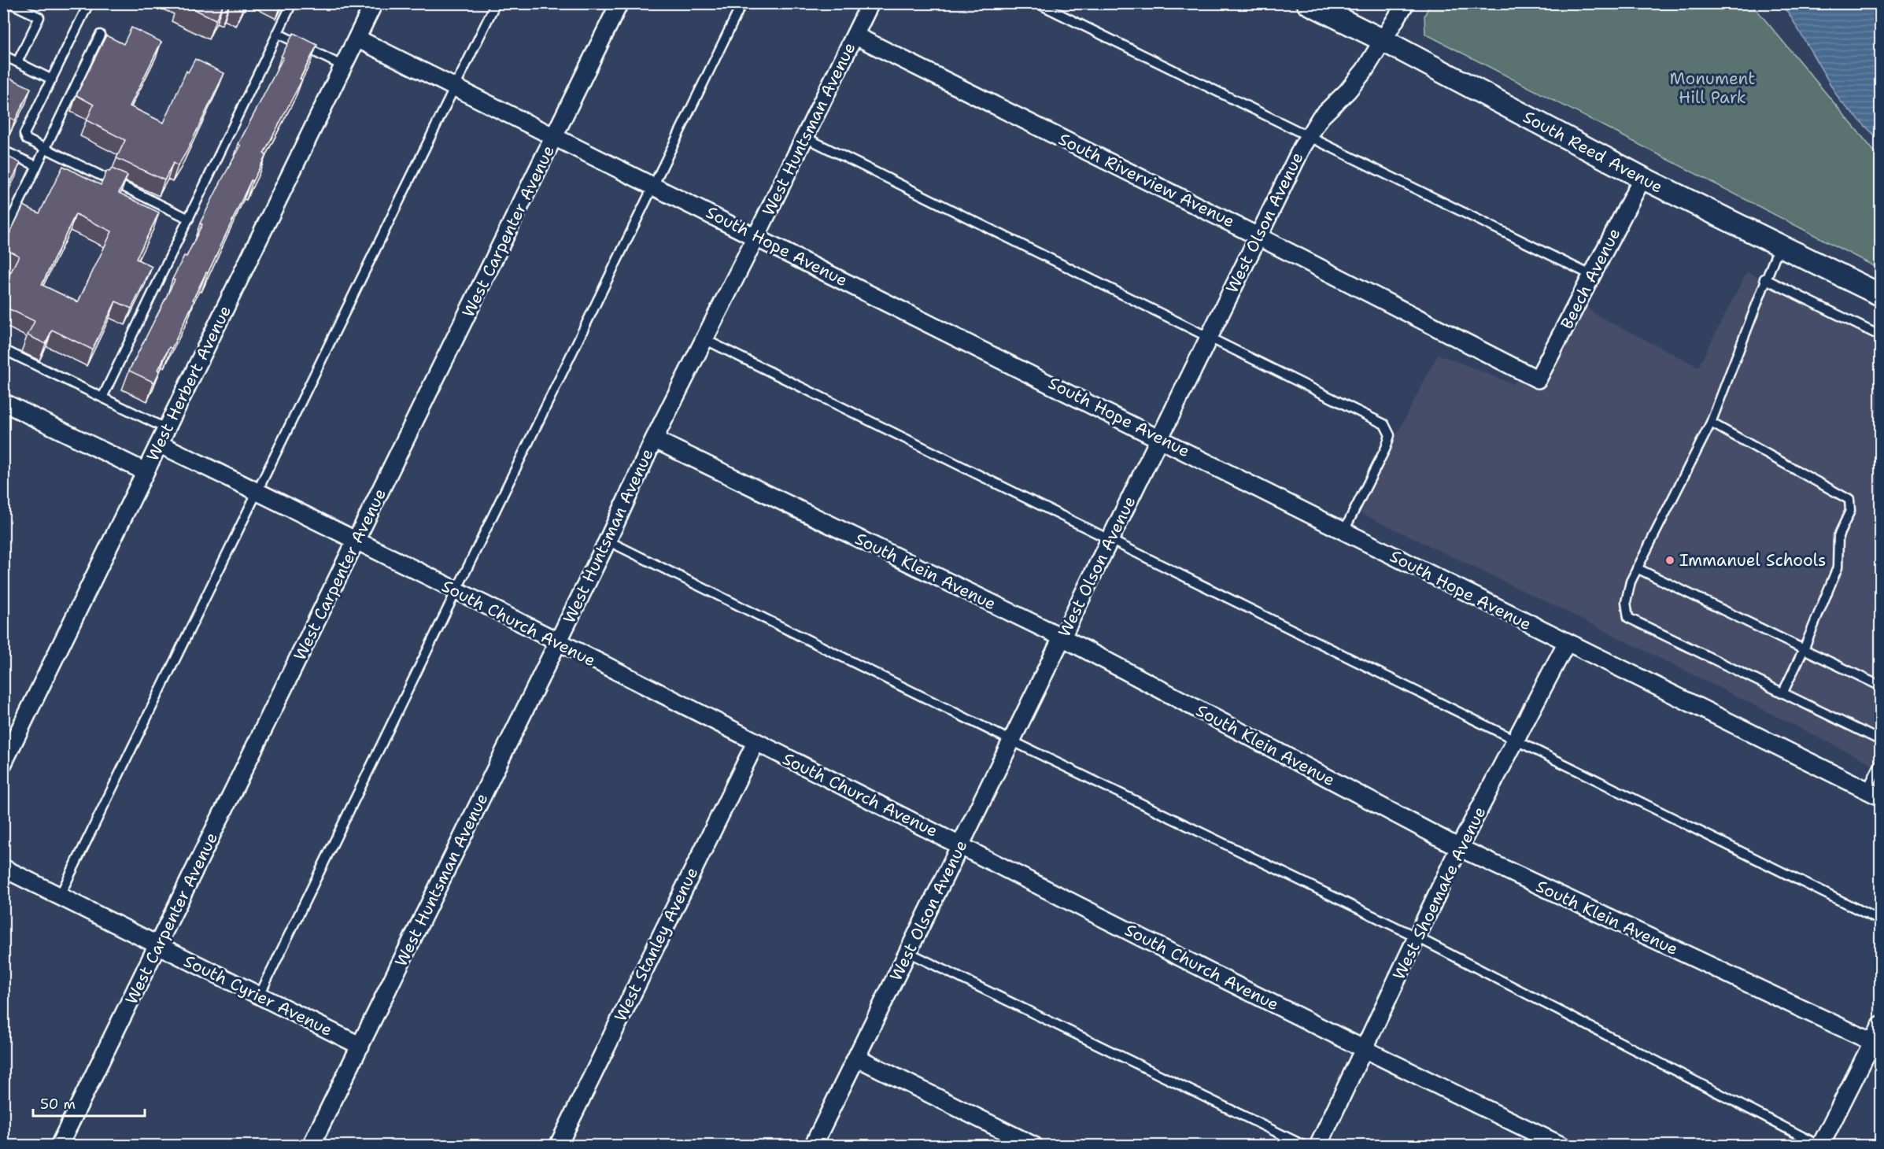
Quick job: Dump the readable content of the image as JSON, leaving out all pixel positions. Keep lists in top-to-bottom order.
{
  "streets": {
    "street": [
      "West Huntsman Avenue",
      "South Reed Avenue",
      "South Riverview Avenue",
      "West Olson Avenue",
      "West Carpenter Avenue",
      "South Hope Avenue",
      "Beech Avenue",
      "West Herbert Avenue",
      "South Klein Avenue",
      "South Church Avenue",
      "West Shoemake Avenue",
      "West Stanley Avenue",
      "South Cyrier Avenue"
    ]
  },
  "crossings": [
    ["West Huntsman Avenue", "South Riverview Avenue"],
    ["West Huntsman Avenue", "South Hope Avenue"],
    ["West Huntsman Avenue", "South Klein Avenue"],
    ["West Huntsman Avenue", "South Church Avenue"],
    ["West Huntsman Avenue", "South Cyrier Avenue"],
    ["South Reed Avenue", "West Olson Avenue"],
    ["South Reed Avenue", "Beech Avenue"],
    ["South Riverview Avenue", "West Olson Avenue"],
    ["South Riverview Avenue", "Beech Avenue"],
    ["West Olson Avenue", "South Hope Avenue"],
    ["West Olson Avenue", "South Klein Avenue"],
    ["West Olson Avenue", "South Church Avenue"],
    ["West Carpenter Avenue", "South Hope Avenue"],
    ["West Carpenter Avenue", "South Church Avenue"],
    ["West Carpenter Avenue", "South Cyrier Avenue"],
    ["South Hope Avenue", "West Herbert Avenue"],
    ["South Hope Avenue", "West Shoemake Avenue"],
    ["West Herbert Avenue", "South Church Avenue"],
    ["South Klein Avenue", "West Shoemake Avenue"],
    ["South Church Avenue", "West Shoemake Avenue"],
    ["South Church Avenue", "West Stanley Avenue"]
  ],
  "parks": ["Monument Hill Park"],
  "places": ["Immanuel Schools"],
  "scale_bar": "50 m"
}
